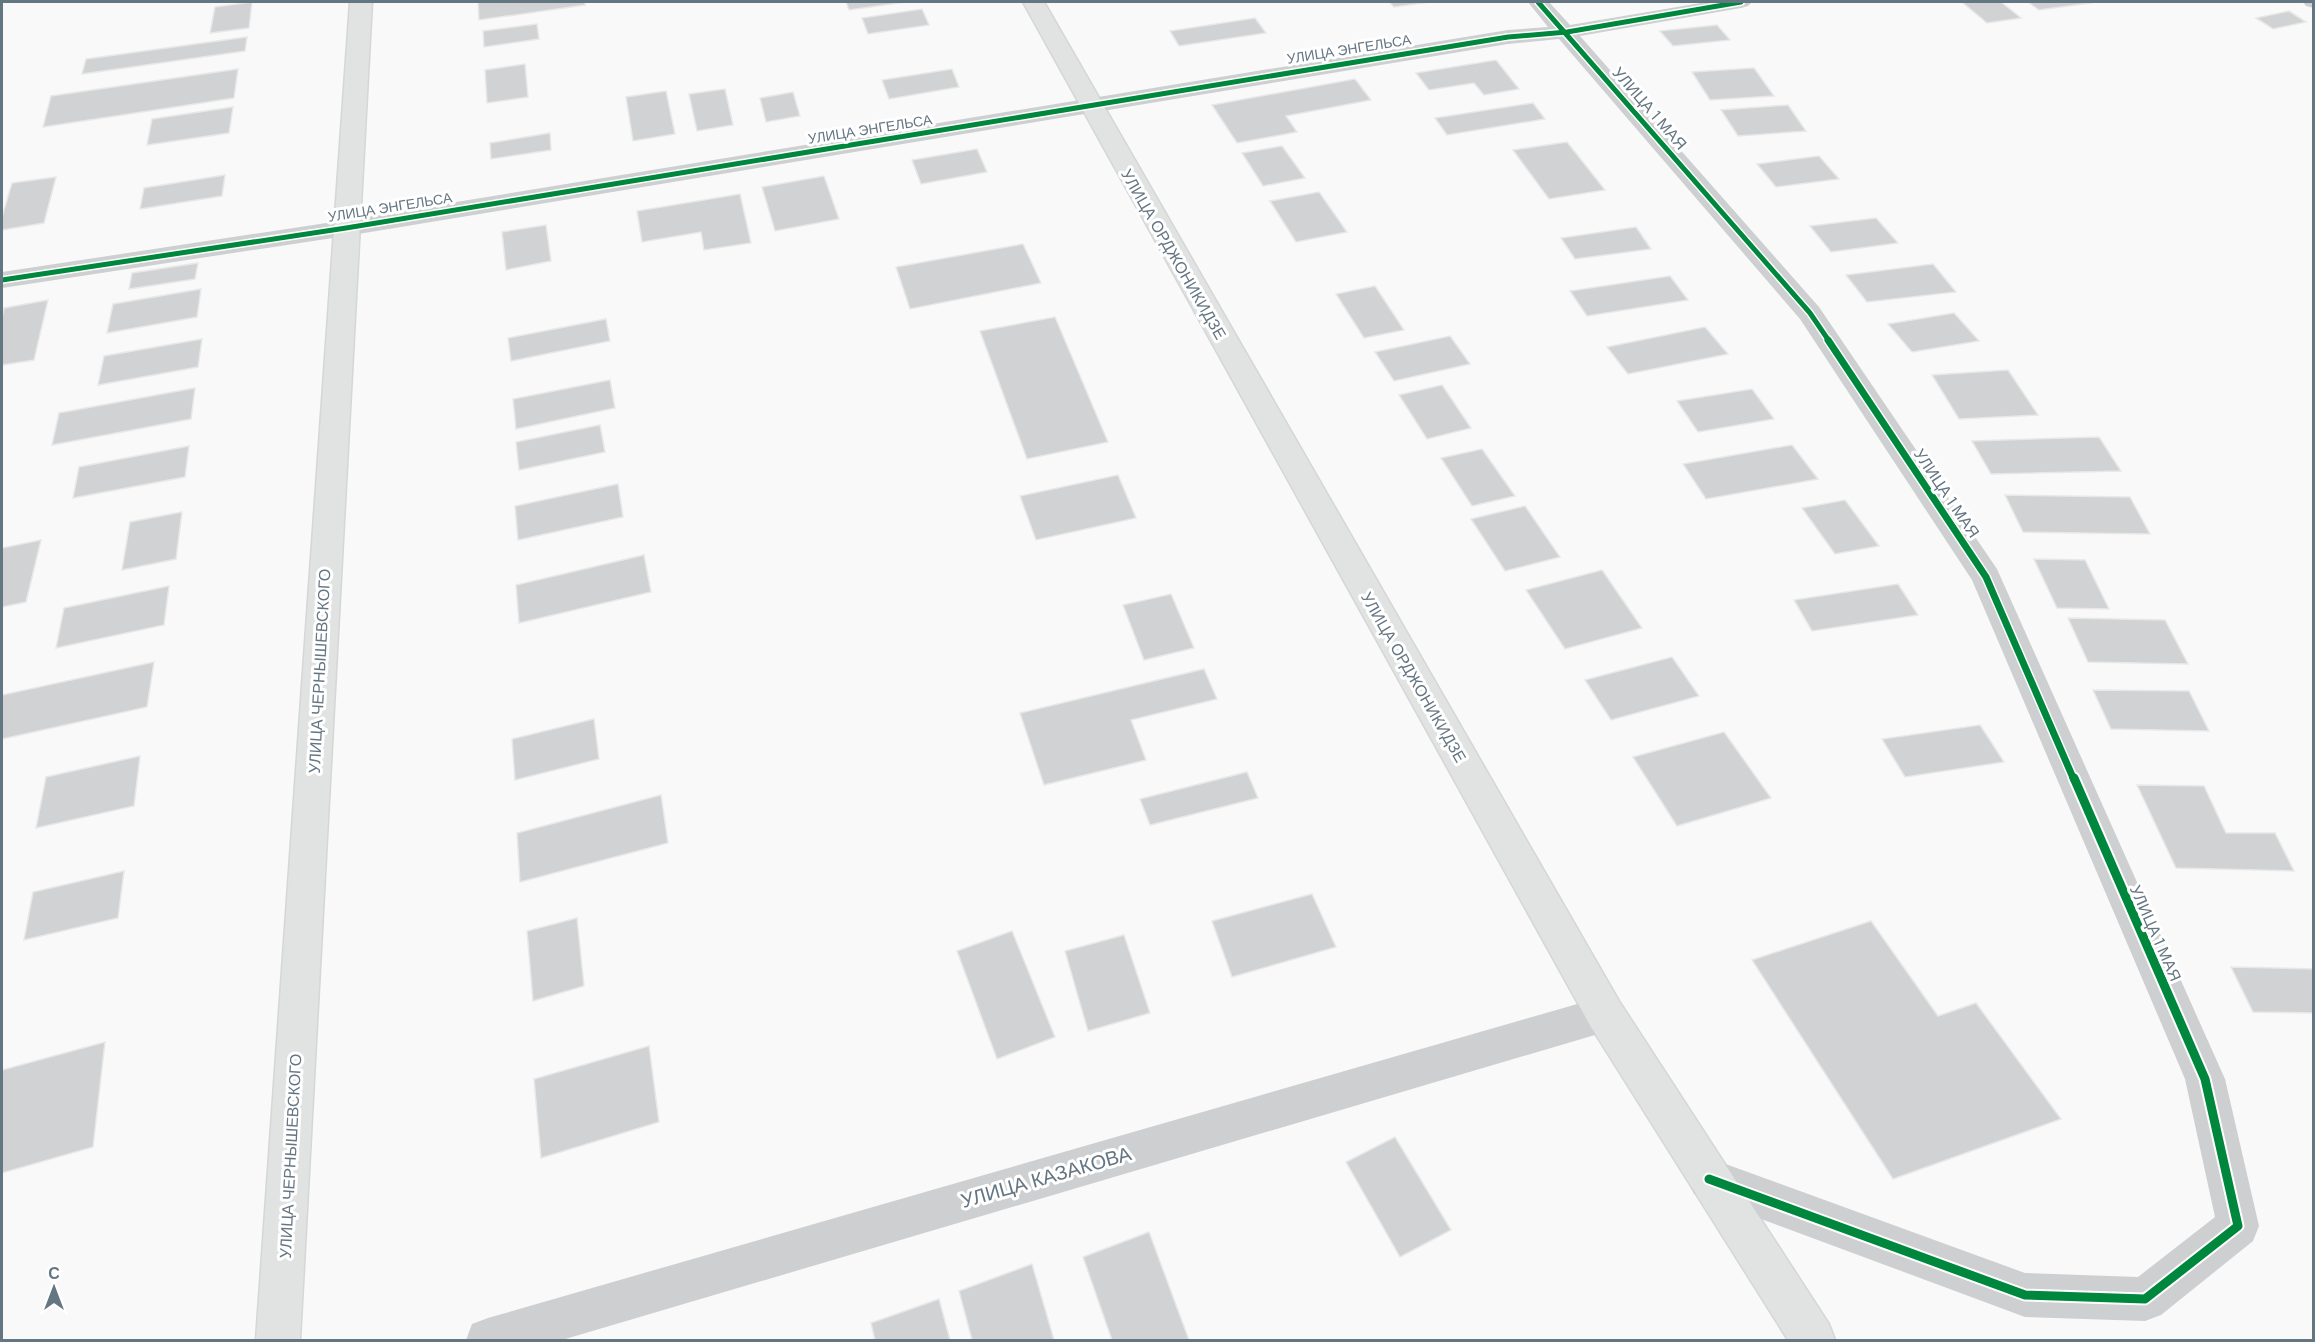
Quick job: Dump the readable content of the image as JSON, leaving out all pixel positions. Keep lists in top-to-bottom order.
{
  "streets": {
    "main road": ["УЛИЦА ОРДЖОНИКИДЗЕ", "УЛИЦА ЧЕРНЫШЕВСКОГО"],
    "street": ["УЛИЦА ЭНГЕЛЬСА", "УЛИЦА 1 МАЯ", "УЛИЦА КАЗАКОВА"]
  },
  "crossings": [
    ["УЛИЦА ЭНГЕЛЬСА", "УЛИЦА 1 МАЯ"],
    ["УЛИЦА ЭНГЕЛЬСА", "УЛИЦА ОРДЖОНИКИДЗЕ"],
    ["УЛИЦА ЭНГЕЛЬСА", "УЛИЦА ЧЕРНЫШЕВСКОГО"],
    ["УЛИЦА 1 МАЯ", "УЛИЦА ОРДЖОНИКИДЗЕ"],
    ["УЛИЦА ОРДЖОНИКИДЗЕ", "УЛИЦА КАЗАКОВА"]
  ],
  "north": "top"
}
